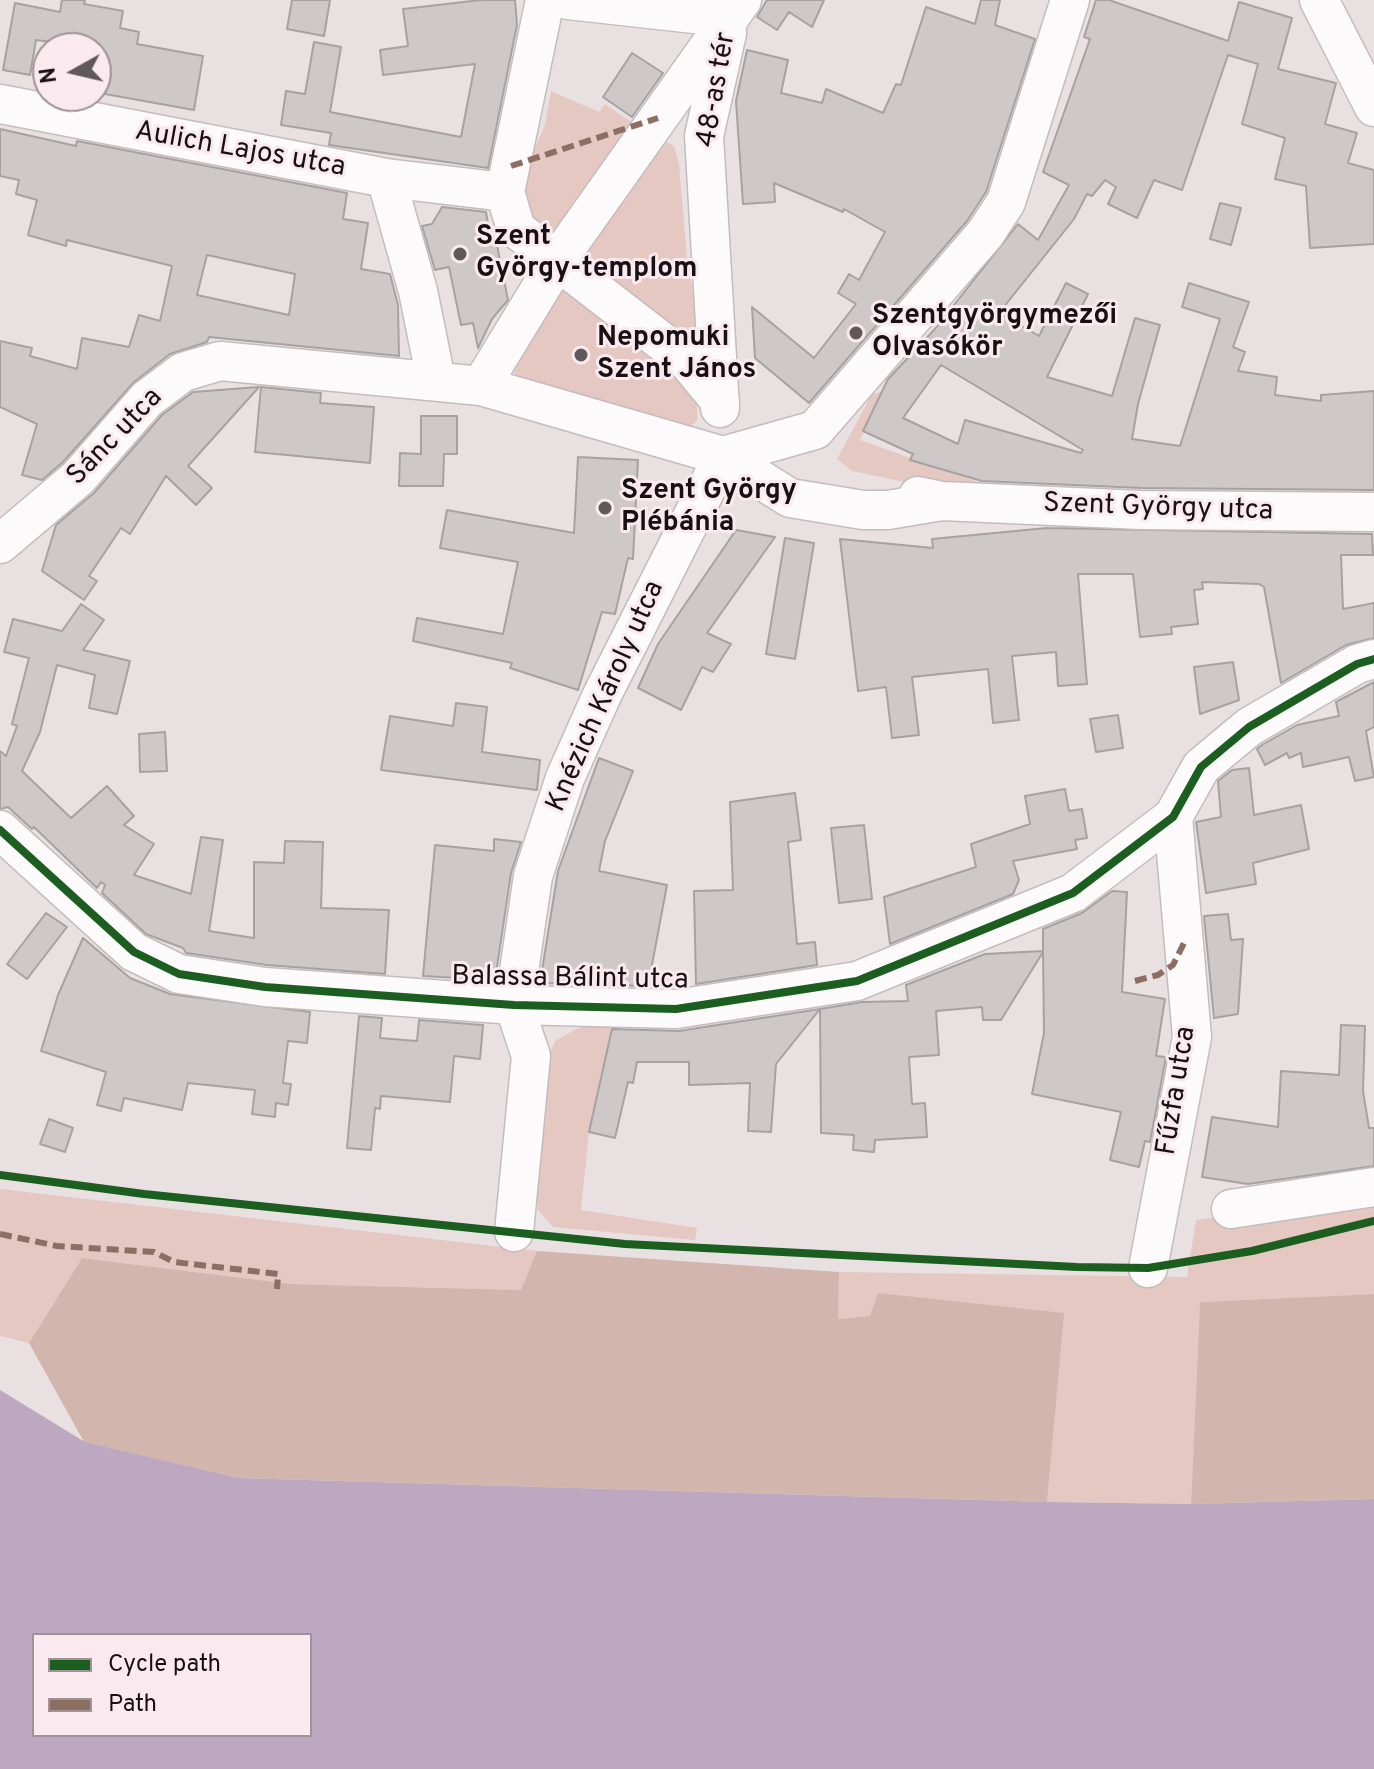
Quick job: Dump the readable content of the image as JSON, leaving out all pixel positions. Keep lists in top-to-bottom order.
{
  "streets": {
    "street": [
      "48-as tér",
      "Aulich Lajos utca",
      "Sánc utca",
      "Szent György utca",
      "Knézich Károly utca",
      "Balassa Bálint utca",
      "Fűzfa utca"
    ]
  },
  "crossings": [
    ["48-as tér", "Szent György utca"],
    ["48-as tér", "Knézich Károly utca"],
    ["Szent György utca", "Knézich Károly utca"],
    ["Knézich Károly utca", "Balassa Bálint utca"],
    ["Balassa Bálint utca", "Fűzfa utca"]
  ],
  "places": [
    "Szent György-templom",
    "Szentgyörgymezői Olvasókör",
    "Nepomuki Szent János",
    "Szent György Plébánia"
  ],
  "legend": ["Cycle path", "Path"],
  "north": "left"
}
